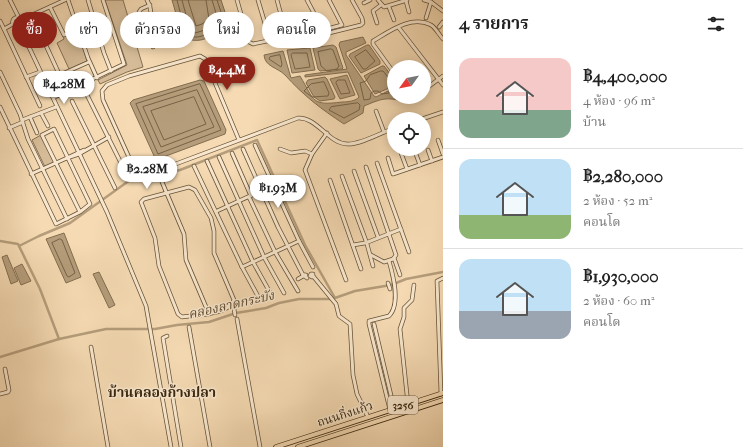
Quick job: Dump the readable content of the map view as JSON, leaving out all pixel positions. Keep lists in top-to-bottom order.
{
  "streets": {
    "main road": ["3256", "ถนนกิ่งแก้ว"]
  },
  "districts": ["บ้านคลองก้างปลา"],
  "water": ["คลองลาดกระบัง"],
  "north": "bottom left",
  "page": {
    "heading": "4 รายการ",
    "chip": [
      "ซื้อ",
      "เช่า",
      "ตัวกรอง",
      "ใหม่",
      "คอนโด"
    ],
    "list": [
      {
        "name": "฿4,400,000",
        "note": "4 ห้อง · 96 m² · บ้าน"
      },
      {
        "name": "฿2,280,000",
        "note": "2 ห้อง · 52 m² · คอนโด"
      },
      {
        "name": "฿1,930,000",
        "note": "2 ห้อง · 60 m² · คอนโด"
      }
    ],
    "price": [
      "฿4.4M",
      "฿4.28M",
      "฿2.28M",
      "฿1.93M"
    ]
  }
}
